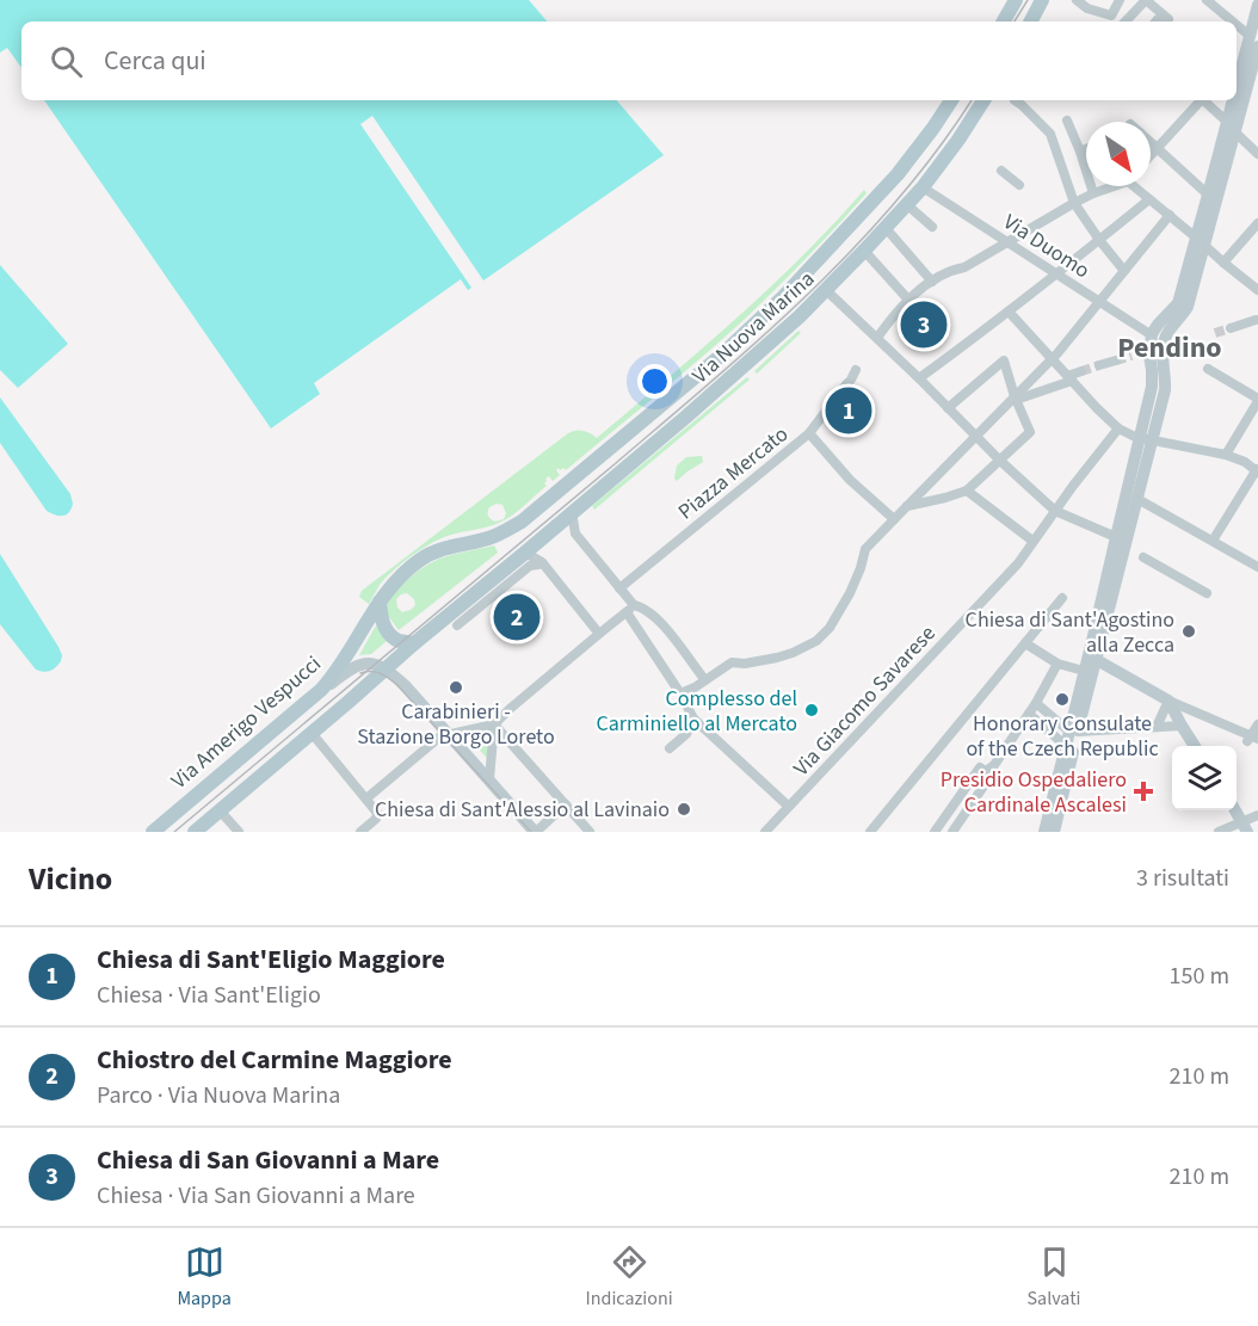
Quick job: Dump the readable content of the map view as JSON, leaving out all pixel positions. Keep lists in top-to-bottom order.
{
  "streets": {
    "main road": ["Via Nuova Marina", "Via Amerigo Vespucci"],
    "street": ["Via Duomo", "Piazza Mercato", "Via Giacomo Savarese"]
  },
  "crossings": [
    ["Via Duomo", "Via Nuova Marina"],
    ["Via Nuova Marina", "Via Amerigo Vespucci"]
  ],
  "districts": ["Pendino"],
  "places": {
    "other": [
      "Chiesa di Sant'Agostino alla Zecca",
      "Carabinieri - Stazione Borgo Loreto",
      "Honorary Consulate of the Czech Republic",
      "Complesso del Carminiello al Mercato",
      "Chiesa di Sant'Alessio al Lavinaio"
    ],
    "health": ["Presidio Ospedaliero Cardinale Ascalesi"]
  },
  "north": "bottom right",
  "page": {
    "search": "Cerca qui",
    "pins": ["3", "1", "2"],
    "heading": ["Vicino", "3 risultati"],
    "list": [
      {
        "mark": "1",
        "name": "Chiesa di Sant'Eligio Maggiore",
        "note": "Chiesa · Via Sant'Eligio",
        "value": "150 m"
      },
      {
        "mark": "2",
        "name": "Chiostro del Carmine Maggiore",
        "note": "Parco · Via Nuova Marina",
        "value": "210 m"
      },
      {
        "mark": "3",
        "name": "Chiesa di San Giovanni a Mare",
        "note": "Chiesa · Via San Giovanni a Mare",
        "value": "210 m"
      }
    ],
    "nav": ["Mappa", "Indicazioni", "Salvati"]
  }
}
